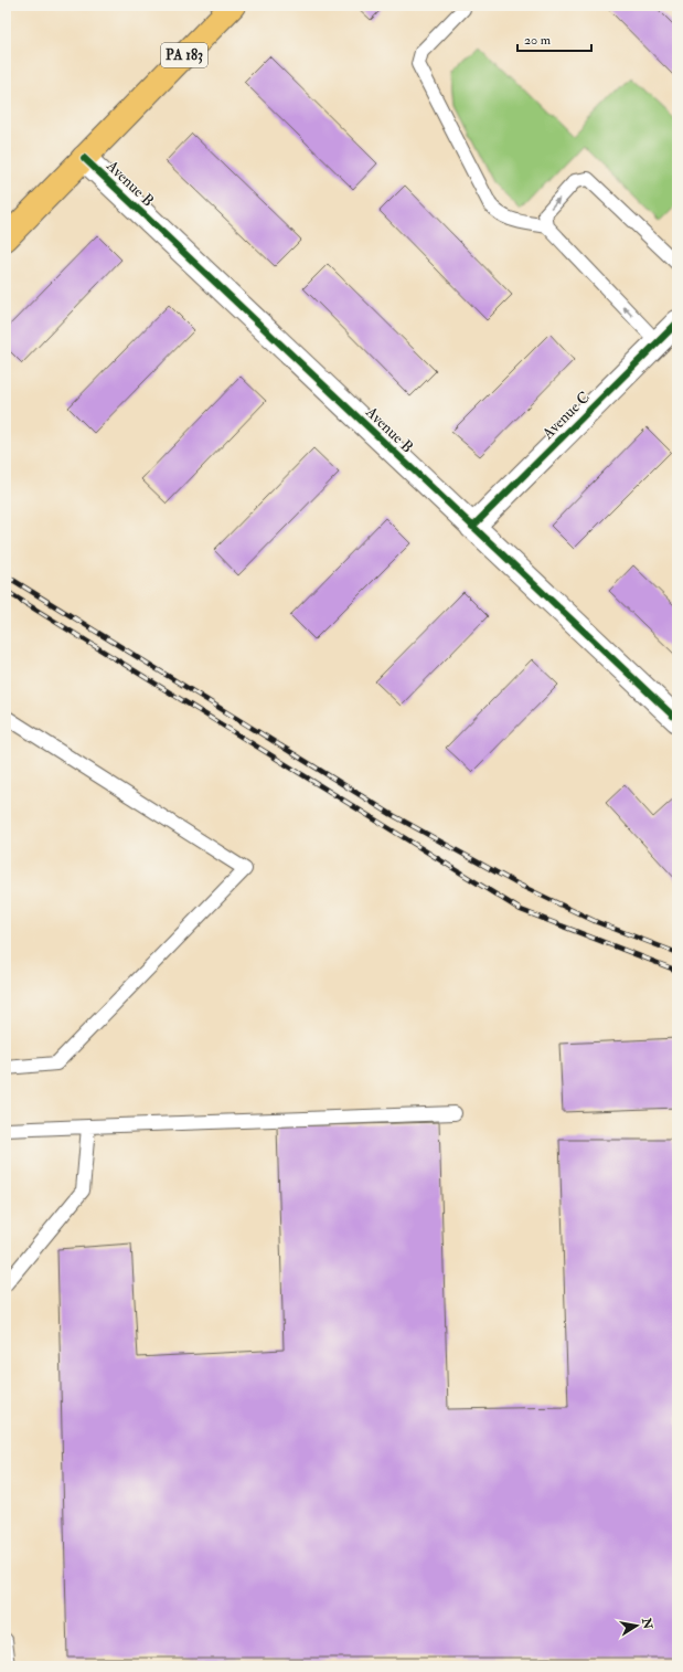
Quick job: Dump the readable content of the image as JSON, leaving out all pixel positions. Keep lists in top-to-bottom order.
{
  "streets": {
    "main road": ["PA 183"],
    "street": ["Avenue B", "Avenue C"]
  },
  "crossings": [
    ["PA 183", "Avenue B"],
    ["Avenue B", "Avenue C"]
  ],
  "scale_bar": "20 m",
  "north": "right"
}
